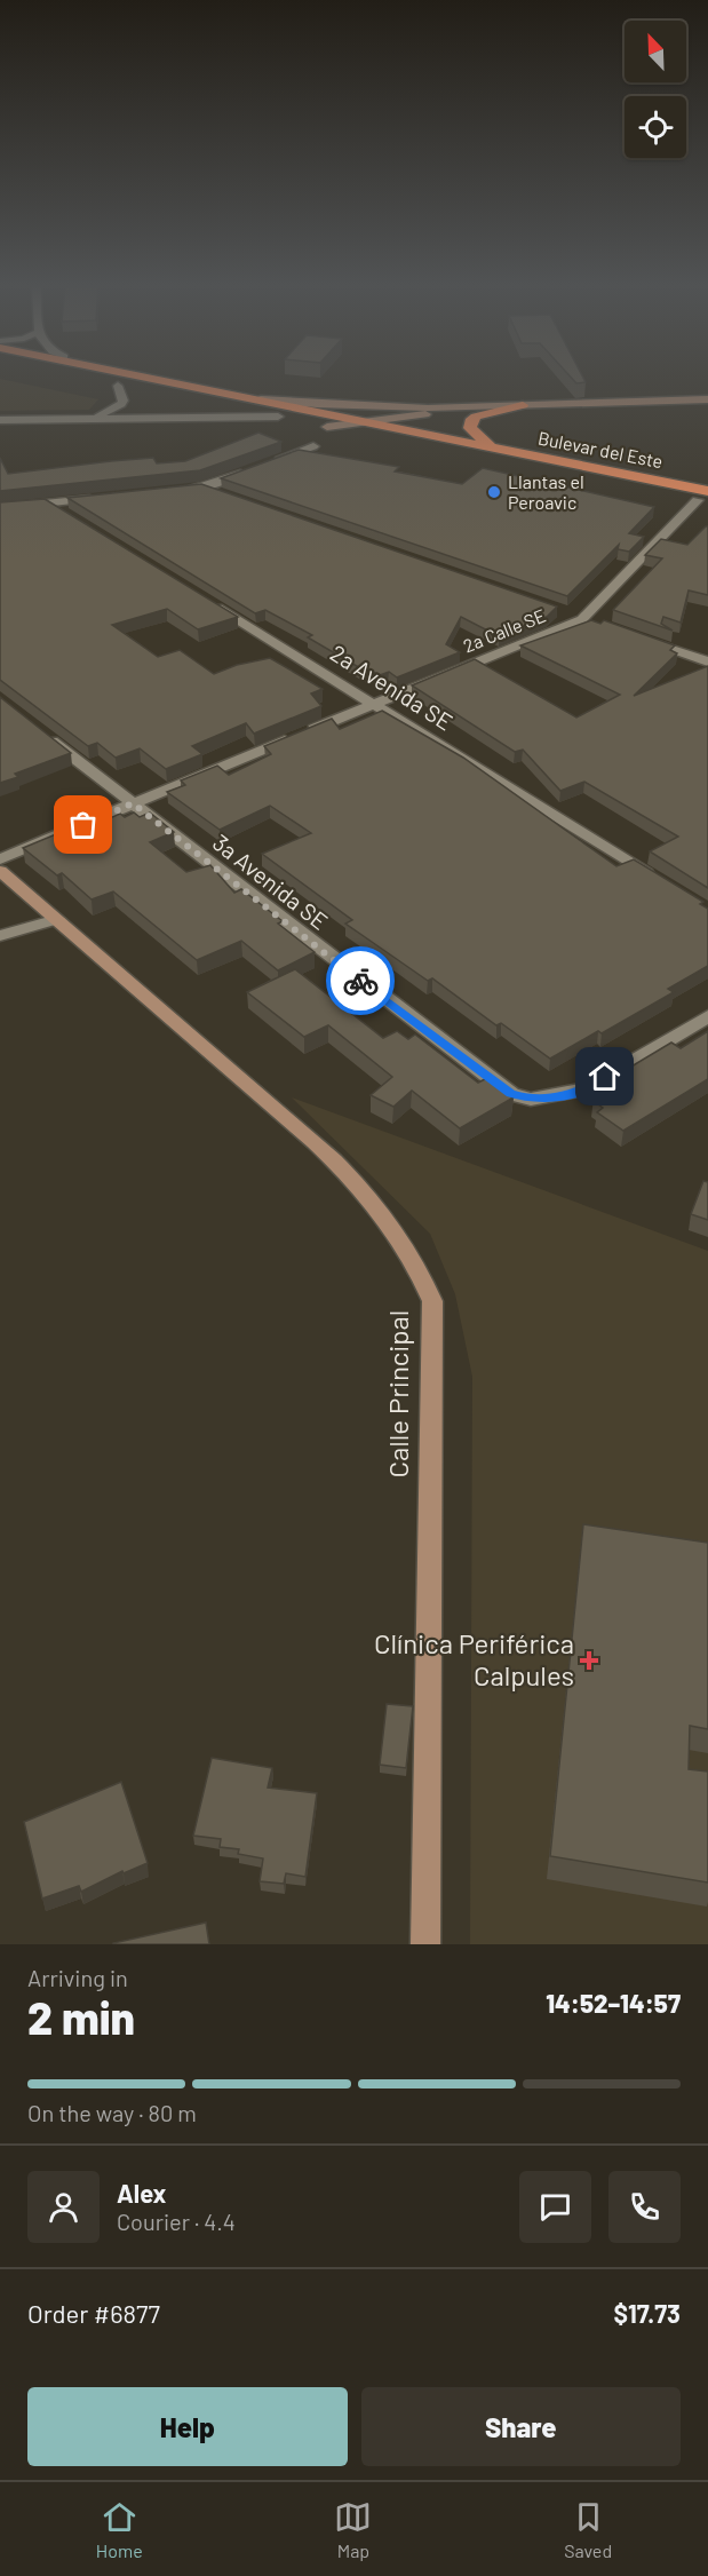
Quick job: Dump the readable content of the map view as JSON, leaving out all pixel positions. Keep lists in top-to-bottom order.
{
  "streets": {
    "highway": ["Bulevar del Este"],
    "street": [
      "2a Calle SE",
      "2a Avenida SE",
      "3a Avenida SE",
      "Calle Principal"
    ]
  },
  "crossings": [
    ["Bulevar del Este", "2a Calle SE"],
    ["2a Calle SE", "2a Avenida SE"],
    ["2a Calle SE", "3a Avenida SE"]
  ],
  "places": {
    "other": ["Llantas el Peroavic"],
    "health": ["Clínica Periférica Calpules"]
  },
  "north": "top left",
  "page": {
    "heading": ["2 min", "Arriving in", "14:52–14:57"],
    "panel": [
      "Alex",
      "Courier · 4.4",
      "Order #6877",
      "$17.73"
    ],
    "bar": "On the way · 80 m",
    "buttons": ["Help", "Share"],
    "tabs": ["Home", "Map", "Saved"]
  }
}
